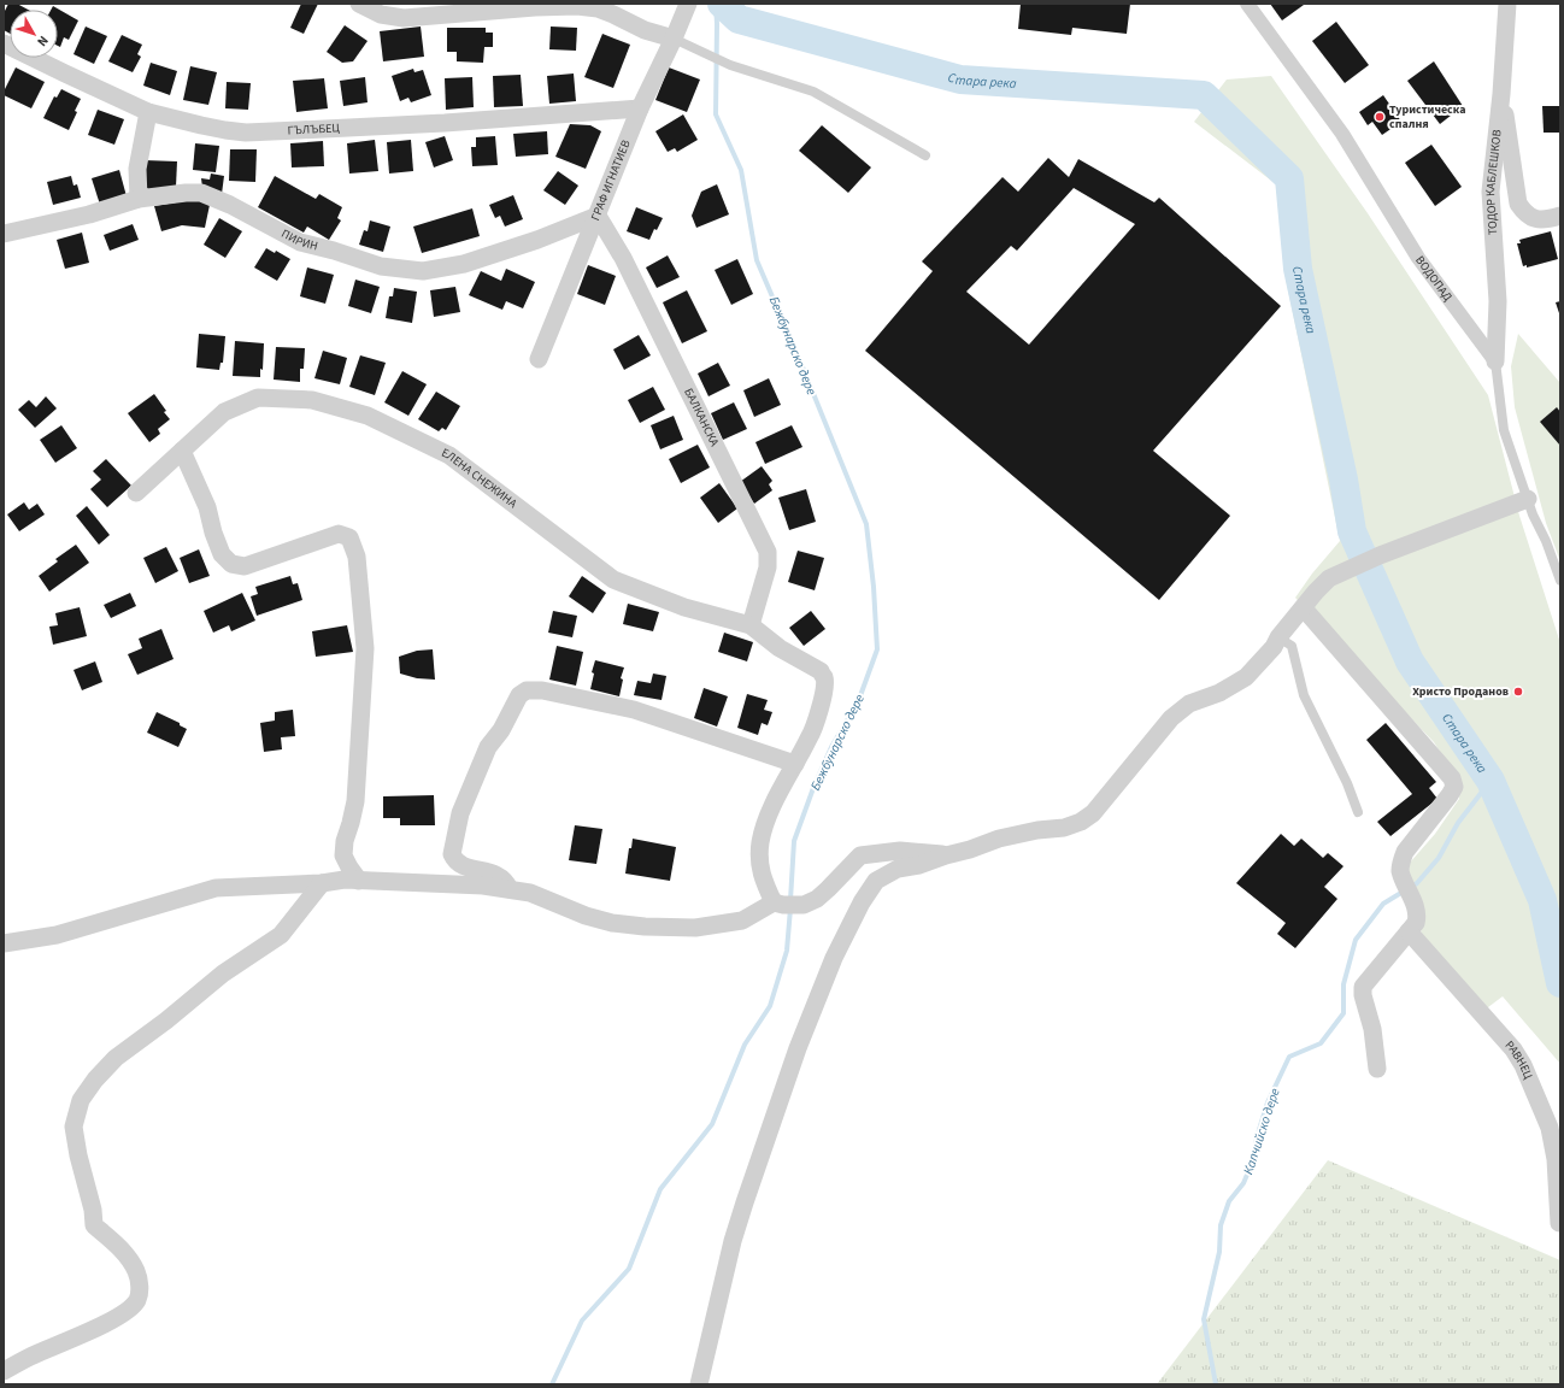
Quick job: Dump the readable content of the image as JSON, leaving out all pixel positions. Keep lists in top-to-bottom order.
{
  "streets": {
    "street": [
      "ГЪЛЪБЕЦ",
      "ГРАФ ИГНАТИЕВ",
      "ТОДОР КАБЛЕШКОВ",
      "ПИРИН",
      "ВОДОПАД",
      "БАЛКАНСКА",
      "ЕЛЕНА СНЕЖИНА",
      "РАВНЕЦ"
    ]
  },
  "crossings": [
    ["ГЪЛЪБЕЦ", "ГРАФ ИГНАТИЕВ"],
    ["ГРАФ ИГНАТИЕВ", "ПИРИН"],
    ["ГРАФ ИГНАТИЕВ", "БАЛКАНСКА"],
    ["ТОДОР КАБЛЕШКОВ", "ВОДОПАД"],
    ["ПИРИН", "БАЛКАНСКА"],
    ["БАЛКАНСКА", "ЕЛЕНА СНЕЖИНА"]
  ],
  "water": ["Стара река", "Бежбунарско дере", "Капчийско дере"],
  "places": ["Туристическа спалня", "Христо Проданов"],
  "north": "bottom right"
}
